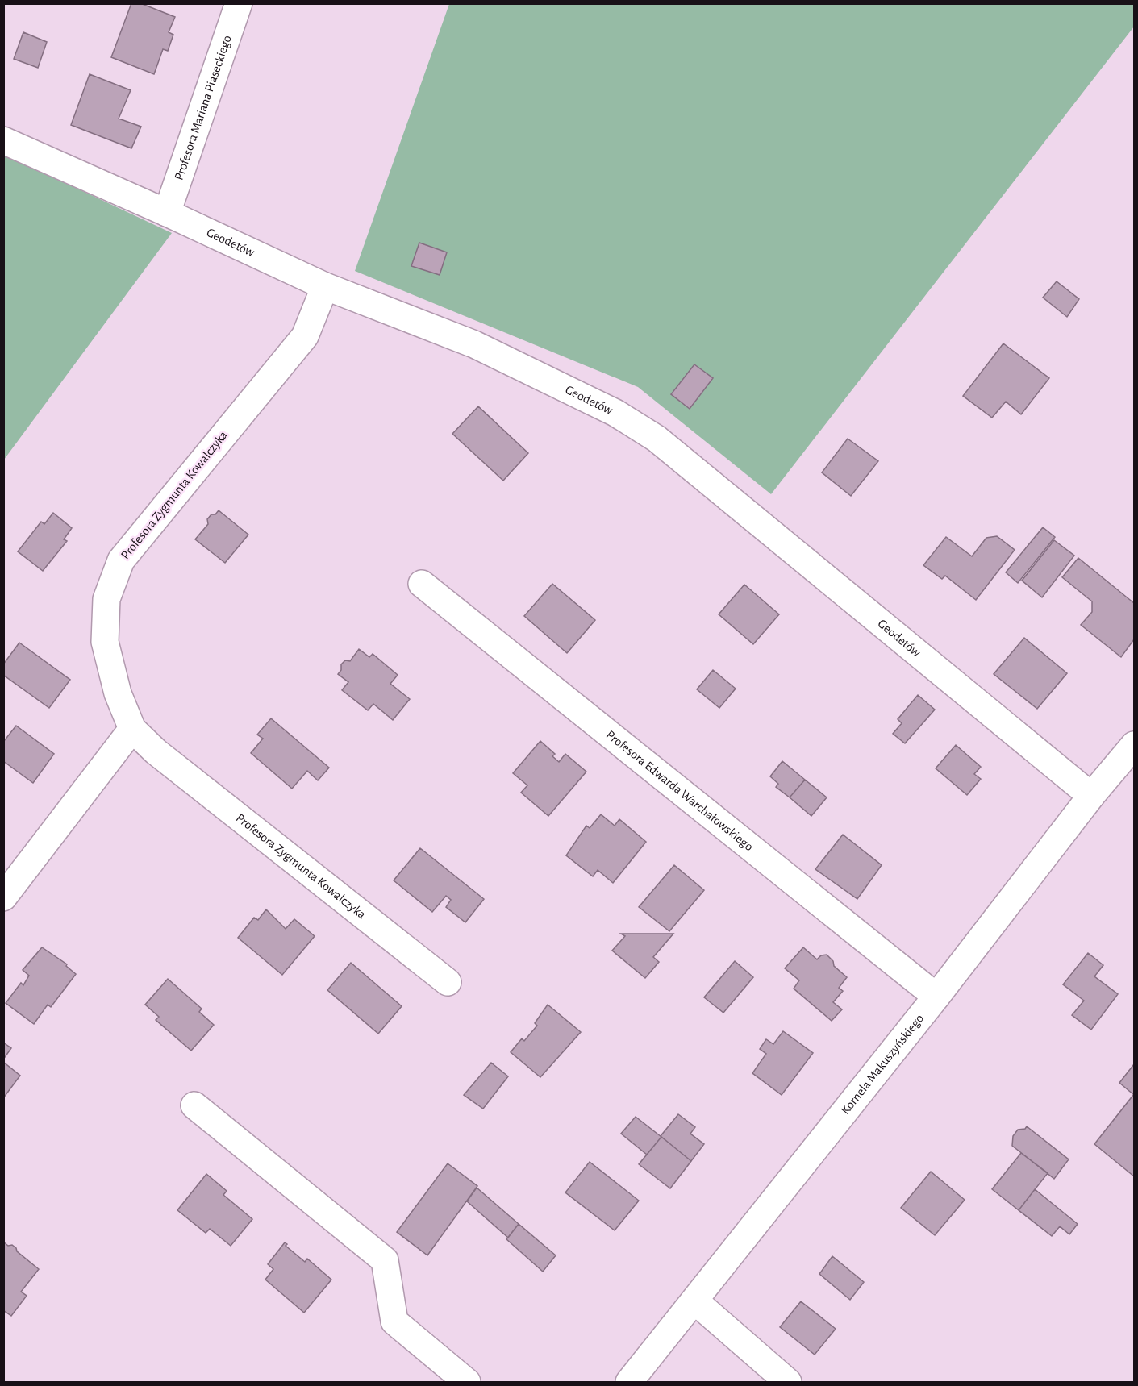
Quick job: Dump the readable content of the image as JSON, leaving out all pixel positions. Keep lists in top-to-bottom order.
{
  "streets": {
    "street": [
      "Profesora Mariana Piaseckiego",
      "Geodetów",
      "Profesora Zygmunta Kowalczyka",
      "Profesora Edwarda Warchałowskiego",
      "Kornela Makuszyńskiego"
    ]
  },
  "crossings": [
    ["Profesora Mariana Piaseckiego", "Geodetów"],
    ["Geodetów", "Profesora Zygmunta Kowalczyka"],
    ["Geodetów", "Kornela Makuszyńskiego"],
    ["Profesora Edwarda Warchałowskiego", "Kornela Makuszyńskiego"]
  ]
}
